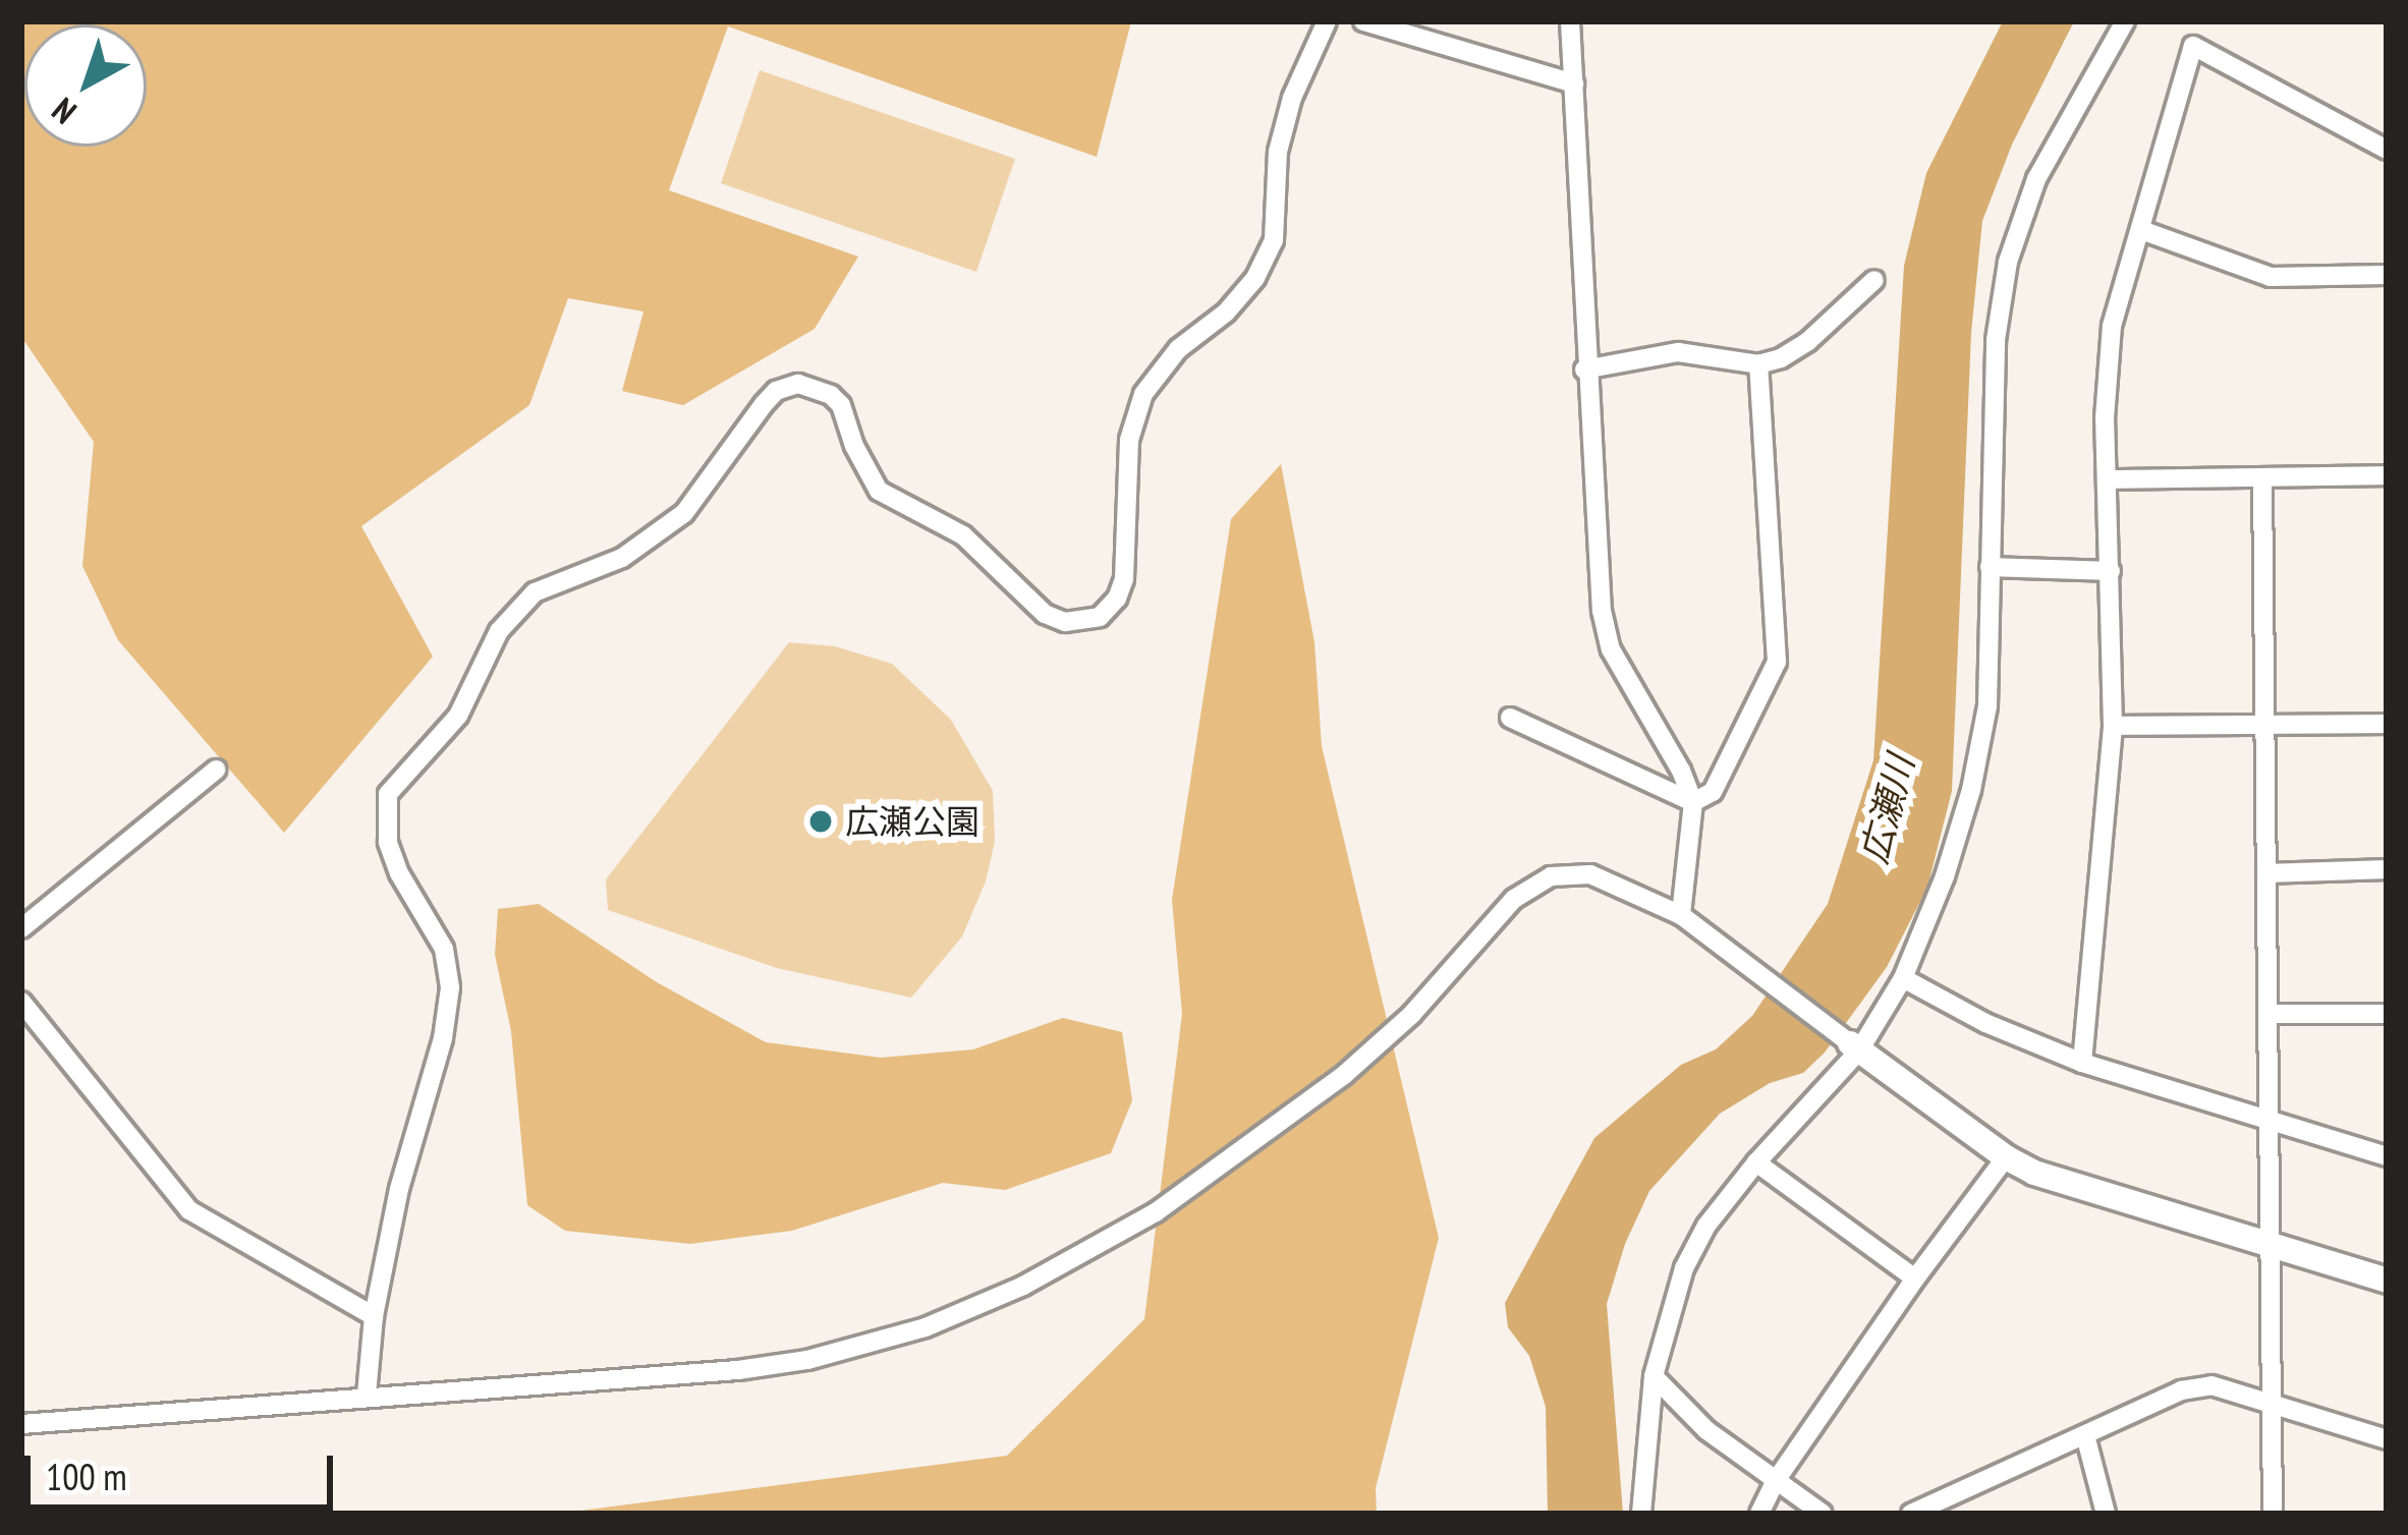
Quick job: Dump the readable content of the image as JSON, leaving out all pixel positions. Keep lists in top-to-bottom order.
{
  "water": ["広瀬川"],
  "places": ["広瀬公園"],
  "scale_bar": "100 m",
  "north": "bottom left"
}
